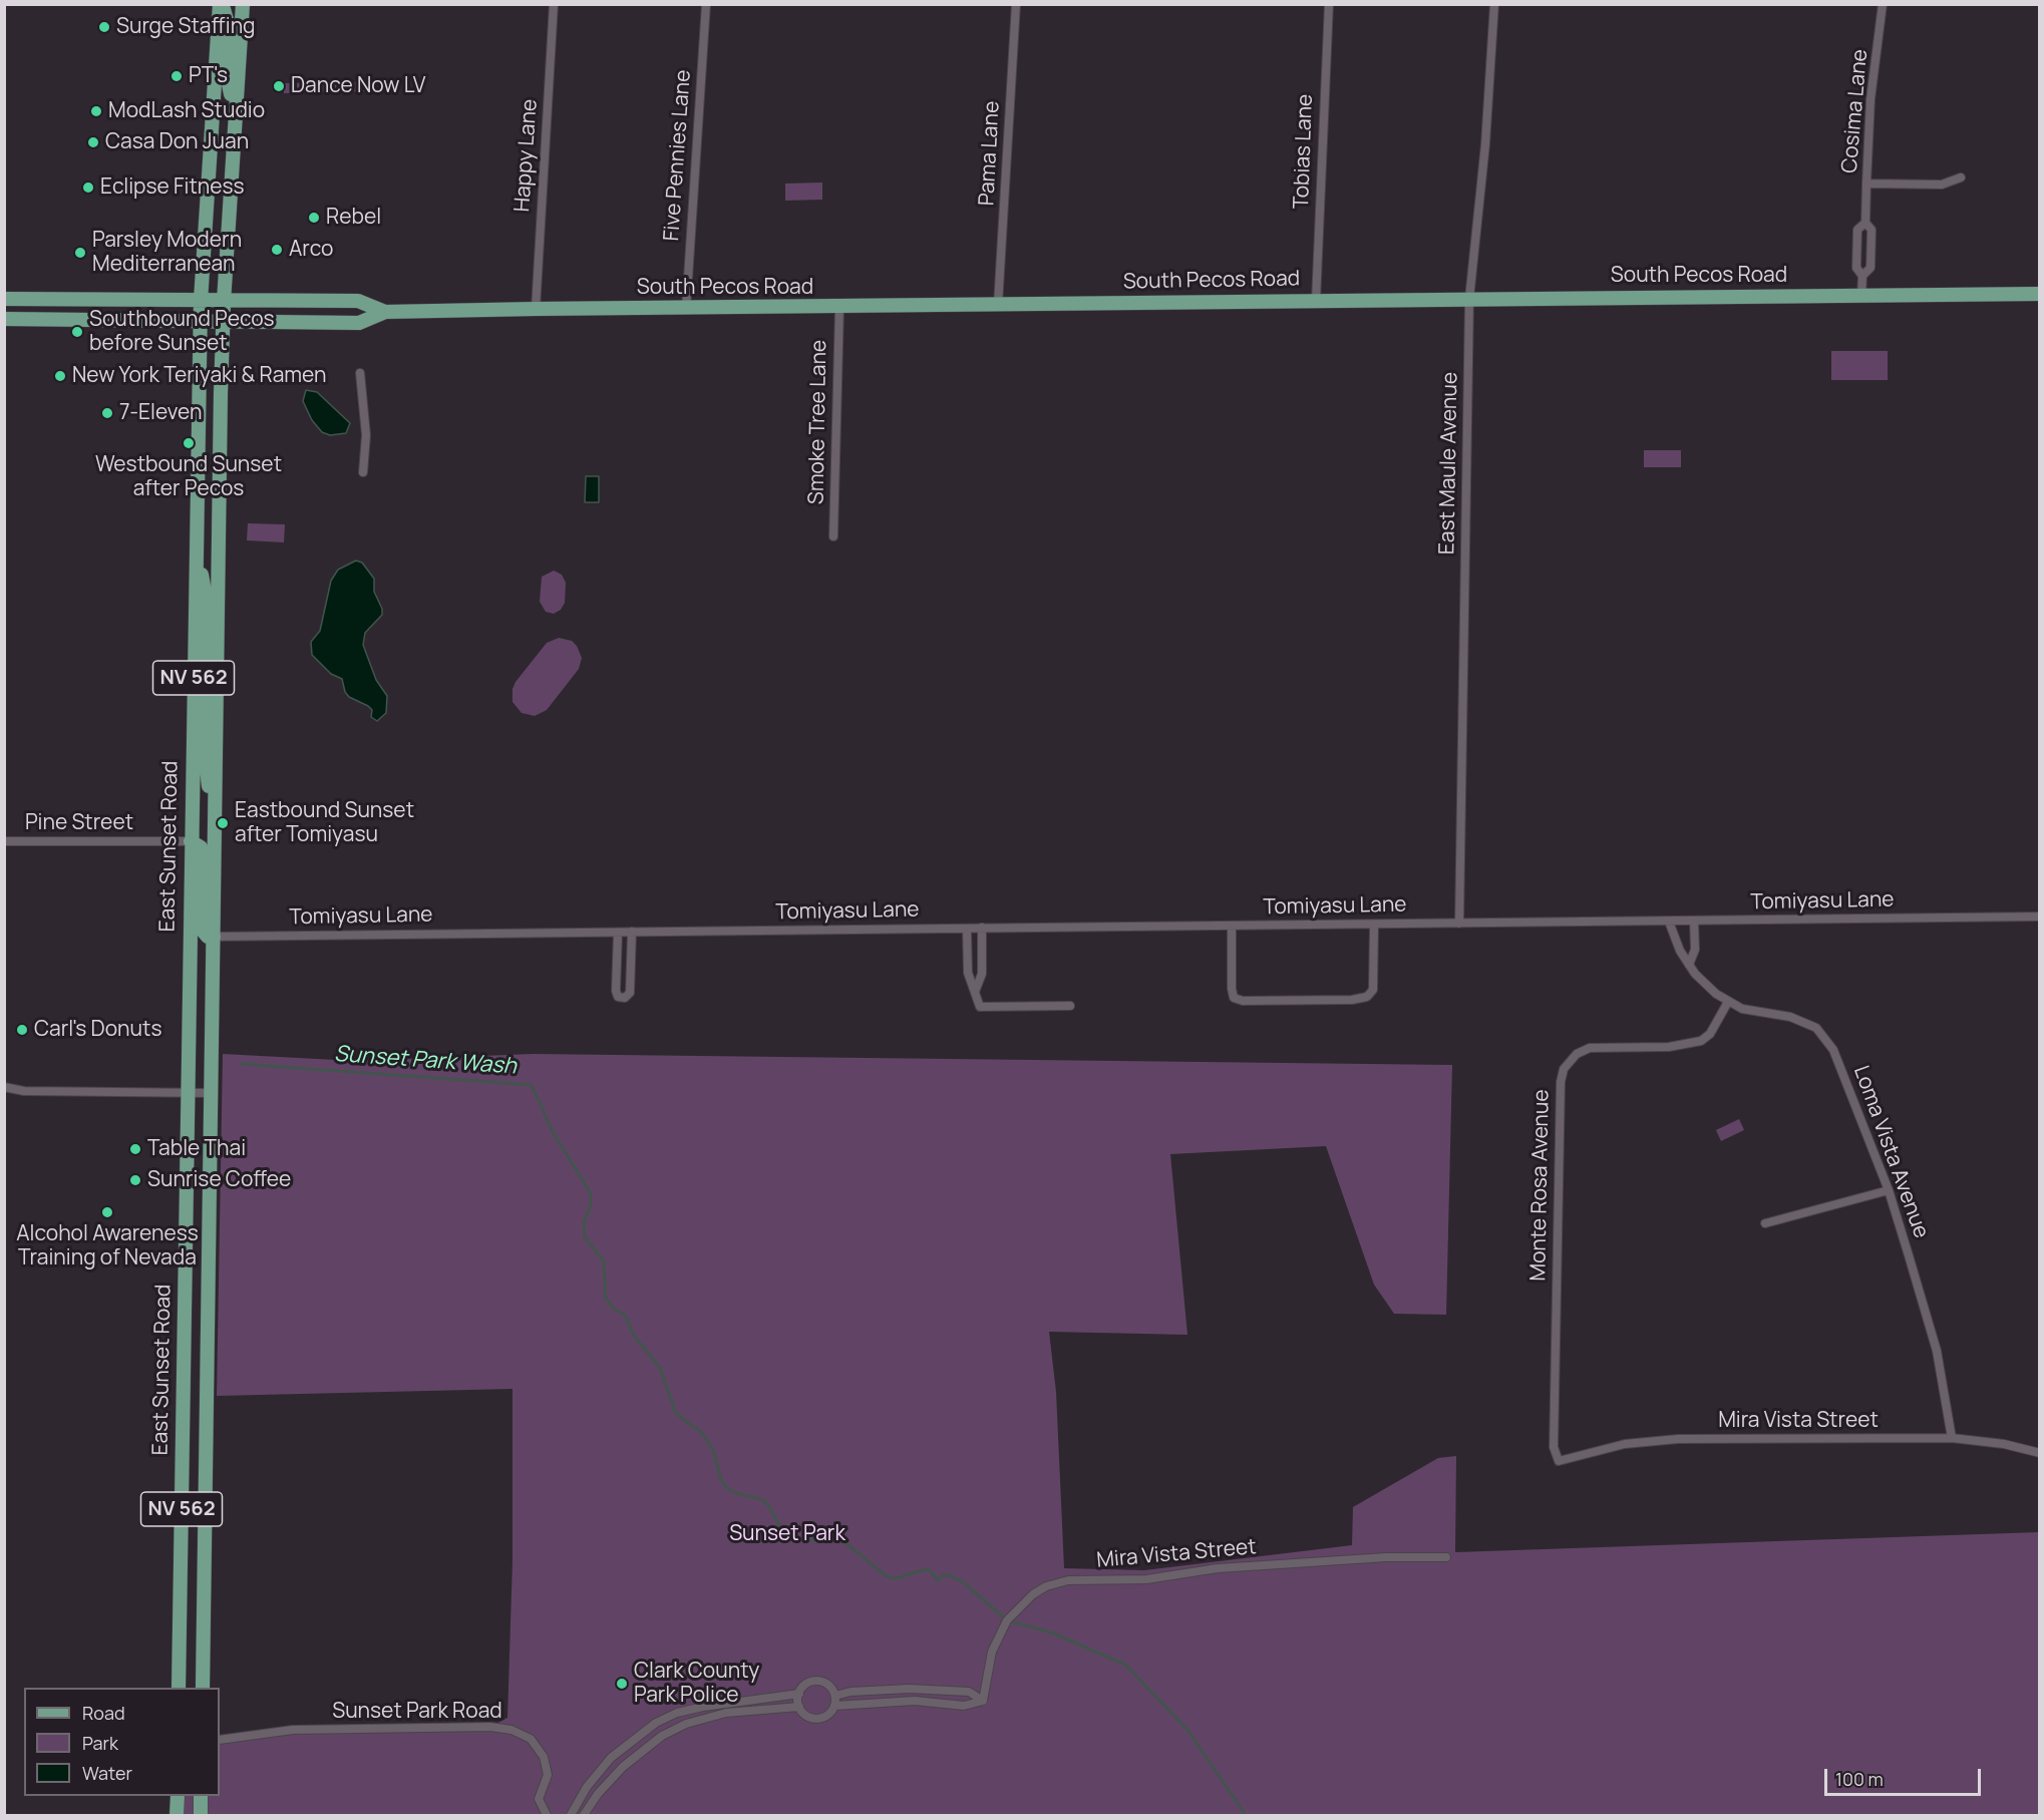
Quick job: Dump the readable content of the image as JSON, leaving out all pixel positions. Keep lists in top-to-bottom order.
{
  "streets": {
    "main road": ["South Pecos Road", "NV 562", "East Sunset Road"],
    "street": [
      "Cosima Lane",
      "Tobias Lane",
      "Pama Lane",
      "Happy Lane",
      "Five Pennies Lane",
      "Smoke Tree Lane",
      "East Maule Avenue",
      "Pine Street",
      "Tomiyasu Lane",
      "Loma Vista Avenue",
      "Monte Rosa Avenue",
      "Mira Vista Street",
      "Sunset Park Road"
    ]
  },
  "crossings": [
    ["Cosima Lane", "South Pecos Road"],
    ["Tobias Lane", "South Pecos Road"],
    ["Pama Lane", "South Pecos Road"],
    ["Happy Lane", "South Pecos Road"],
    ["Five Pennies Lane", "South Pecos Road"],
    ["South Pecos Road", "Smoke Tree Lane"],
    ["South Pecos Road", "East Maule Avenue"],
    ["South Pecos Road", "NV 562"],
    ["South Pecos Road", "East Sunset Road"],
    ["East Maule Avenue", "Tomiyasu Lane"],
    ["NV 562", "Tomiyasu Lane"],
    ["Pine Street", "East Sunset Road"],
    ["Tomiyasu Lane", "Loma Vista Avenue"],
    ["Loma Vista Avenue", "Monte Rosa Avenue"],
    ["Loma Vista Avenue", "Mira Vista Street"],
    ["Monte Rosa Avenue", "Mira Vista Street"]
  ],
  "water": ["Sunset Park Wash"],
  "parks": ["Sunset Park"],
  "places": [
    "Surge Staffing",
    "PT's",
    "Dance Now LV",
    "ModLash Studio",
    "Casa Don Juan",
    "Eclipse Fitness",
    "Rebel",
    "Arco",
    "Parsley Modern Mediterranean",
    "Southbound Pecos before Sunset",
    "New York Teriyaki & Ramen",
    "7-Eleven",
    "Westbound Sunset after Pecos",
    "Eastbound Sunset after Tomiyasu",
    "Carl's Donuts",
    "Table Thai",
    "Sunrise Coffee",
    "Alcohol Awareness Training of Nevada",
    "Clark County Park Police"
  ],
  "legend": ["Road", "Park", "Water"],
  "scale_bar": "100 m"
}
